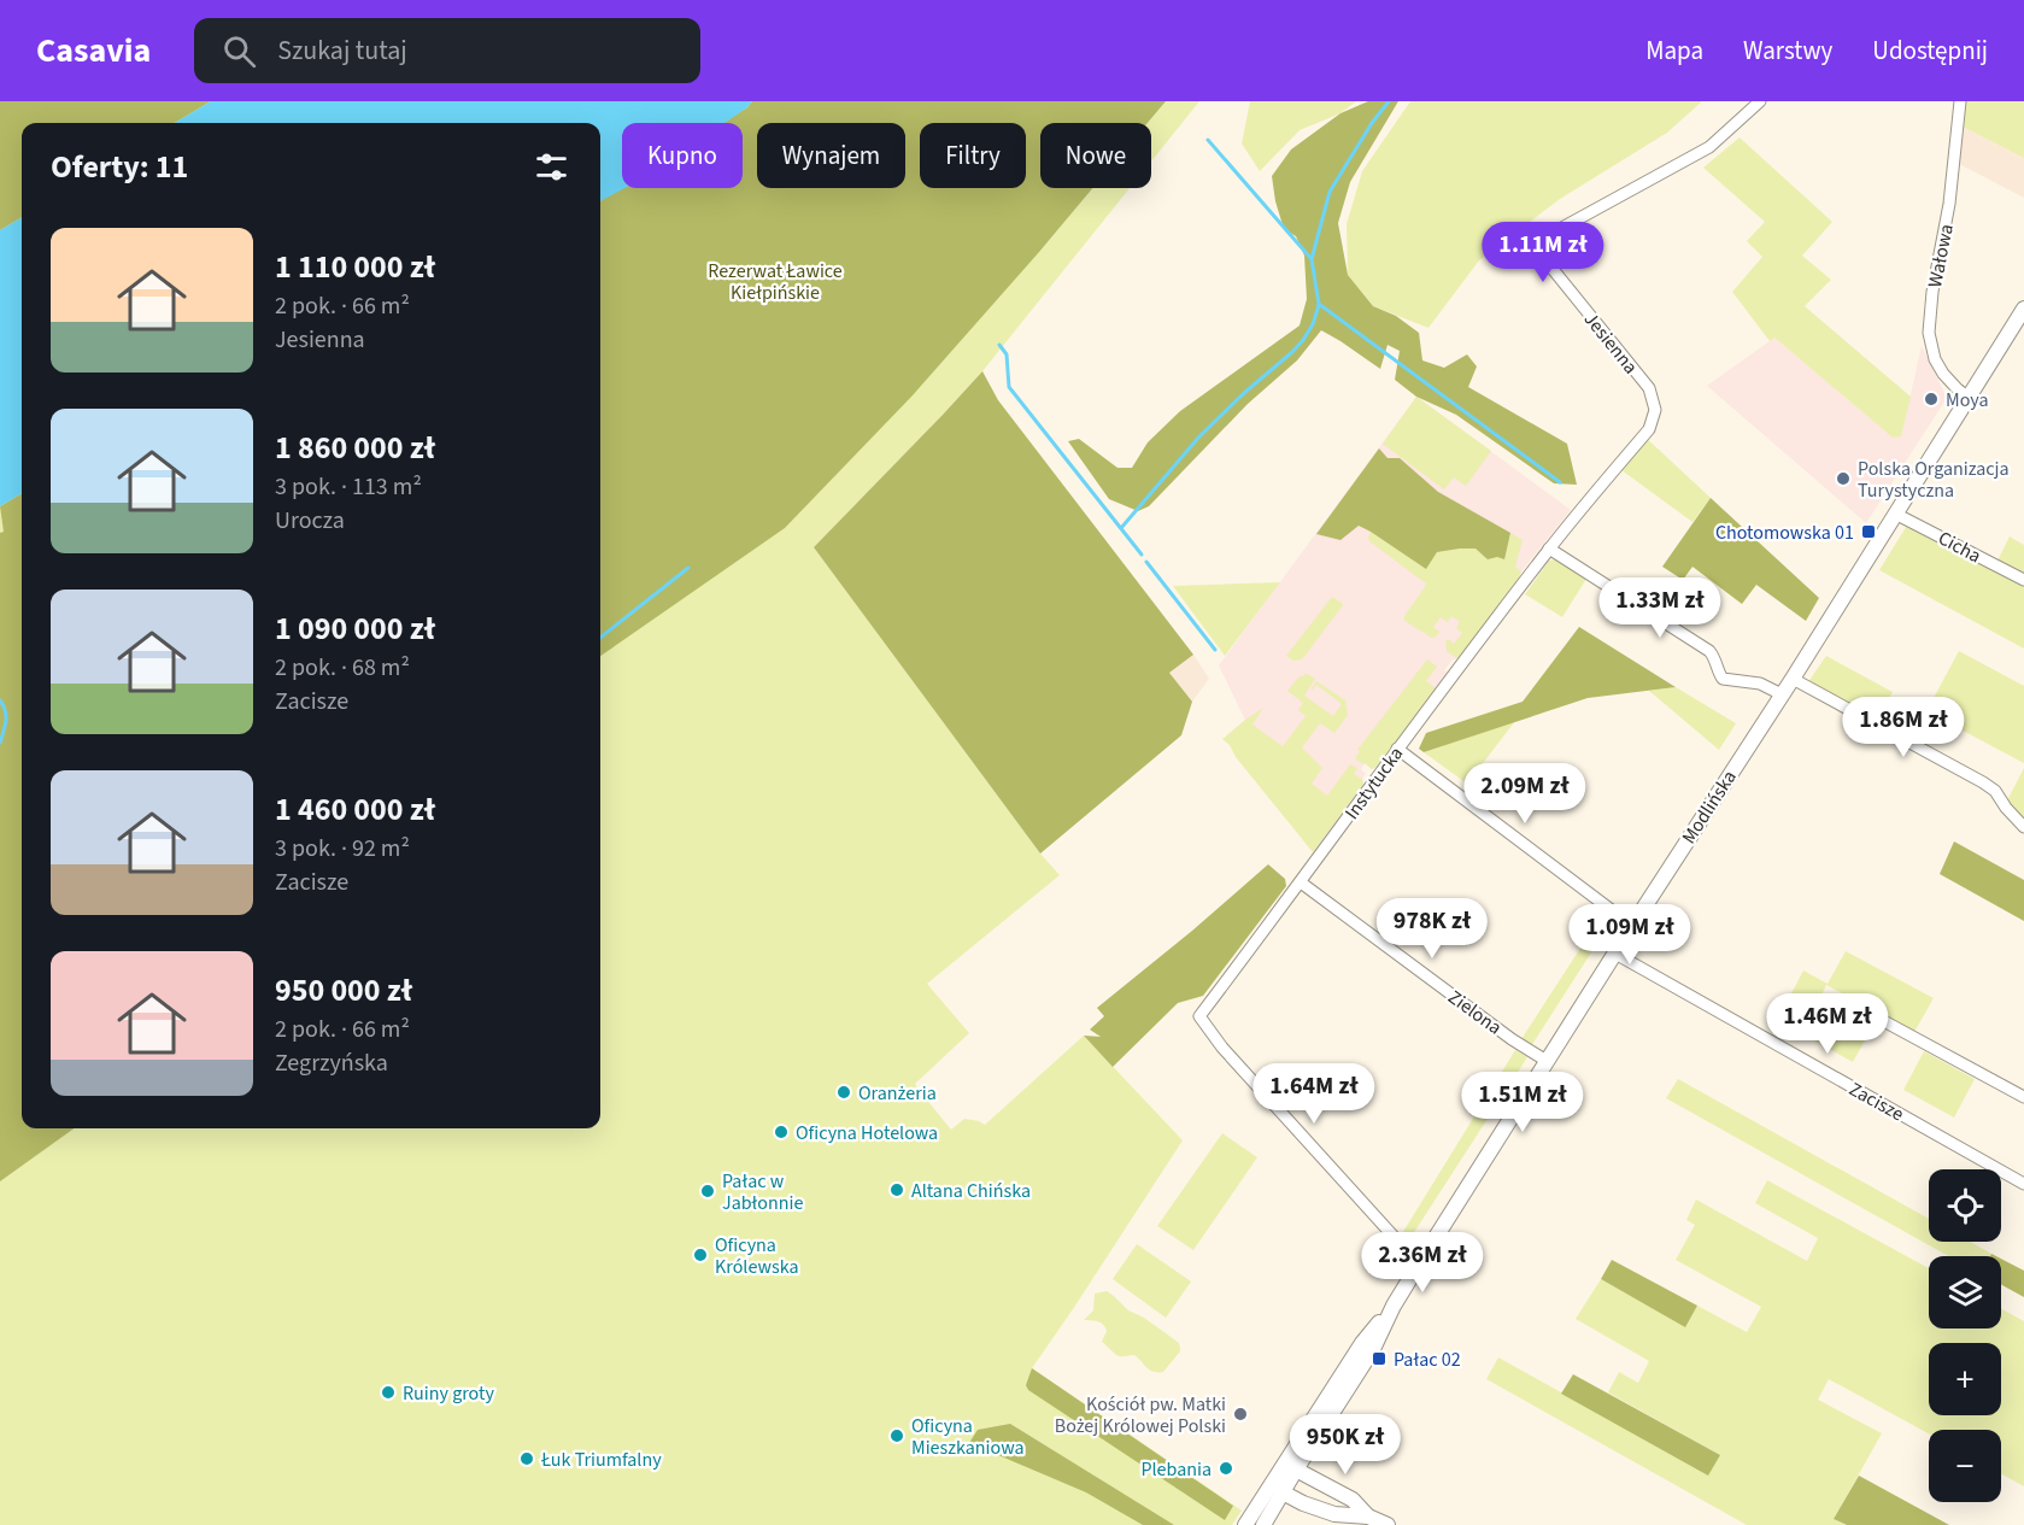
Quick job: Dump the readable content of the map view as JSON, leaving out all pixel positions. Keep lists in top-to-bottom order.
{
  "streets": {
    "main road": ["Modlińska"],
    "street": [
      "Wałowa",
      "Jesienna",
      "Cicha",
      "Instytucka",
      "Zielona",
      "Zacisze"
    ]
  },
  "crossings": [
    ["Wałowa", "Modlińska"],
    ["Jesienna", "Instytucka"],
    ["Cicha", "Modlińska"],
    ["Instytucka", "Modlińska"],
    ["Instytucka", "Zielona"],
    ["Modlińska", "Zielona"],
    ["Modlińska", "Zacisze"]
  ],
  "parks": ["Rezerwat Ławice Kiełpińskie"],
  "places": {
    "other": [
      "Moya",
      "Polska Organizacja Turystyczna",
      "Oranżeria",
      "Oficyna Hotelowa",
      "Altana Chińska",
      "Pałac w Jabłonnie",
      "Oficyna Królewska",
      "Ruiny groty",
      "Kościół pw. Matki Bożej Królowej Polski",
      "Oficyna Mieszkaniowa",
      "Łuk Triumfalny",
      "Plebania"
    ],
    "transit": ["Chotomowska 01", "Pałac 02"]
  },
  "page": {
    "header": "Casavia",
    "search": "Szukaj tutaj",
    "nav": ["Mapa", "Warstwy", "Udostępnij"],
    "chip": [
      "Kupno",
      "Wynajem",
      "Filtry",
      "Nowe"
    ],
    "heading": "Oferty: 11",
    "list": [
      {
        "name": "1 110 000 zł",
        "note": "2 pok. · 66 m² · Jesienna"
      },
      {
        "name": "1 860 000 zł",
        "note": "3 pok. · 113 m² · Urocza"
      },
      {
        "name": "1 090 000 zł",
        "note": "2 pok. · 68 m² · Zacisze"
      },
      {
        "name": "1 460 000 zł",
        "note": "3 pok. · 92 m² · Zacisze"
      },
      {
        "name": "950 000 zł",
        "note": "2 pok. · 66 m² · Zegrzyńska"
      }
    ],
    "price": [
      "1.11M zł",
      "1.33M zł",
      "1.86M zł",
      "2.09M zł",
      "978K zł",
      "1.09M zł",
      "1.46M zł",
      "1.64M zł",
      "1.51M zł",
      "2.36M zł",
      "950K zł"
    ],
    "map_buttons": ["+", "−"]
  }
}
